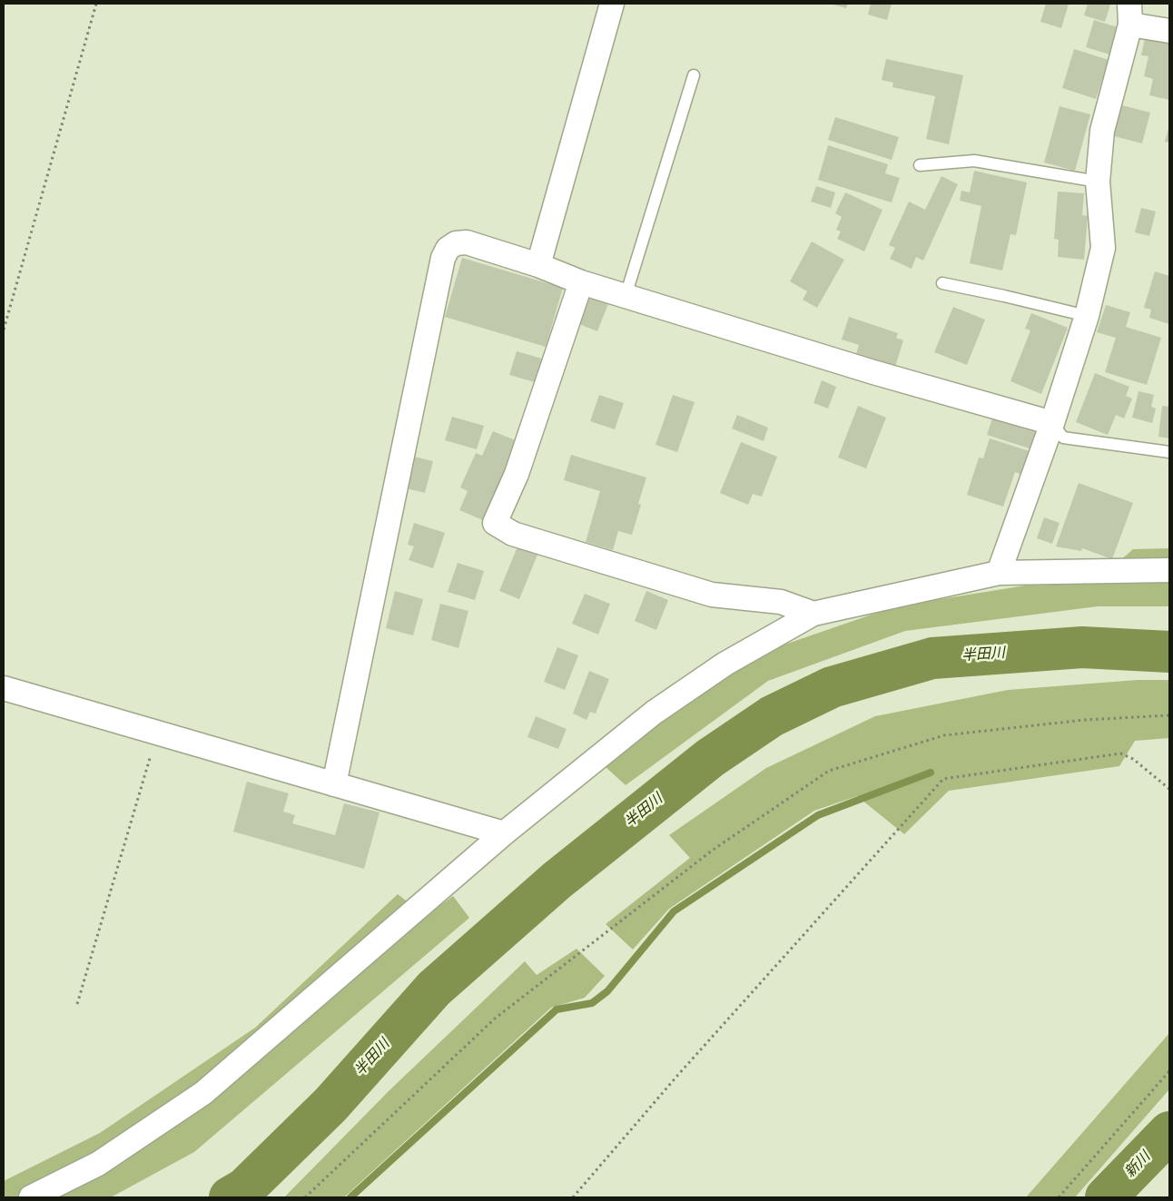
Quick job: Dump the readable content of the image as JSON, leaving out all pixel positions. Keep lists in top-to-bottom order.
{
  "water": ["半田川", "新川"]
}
